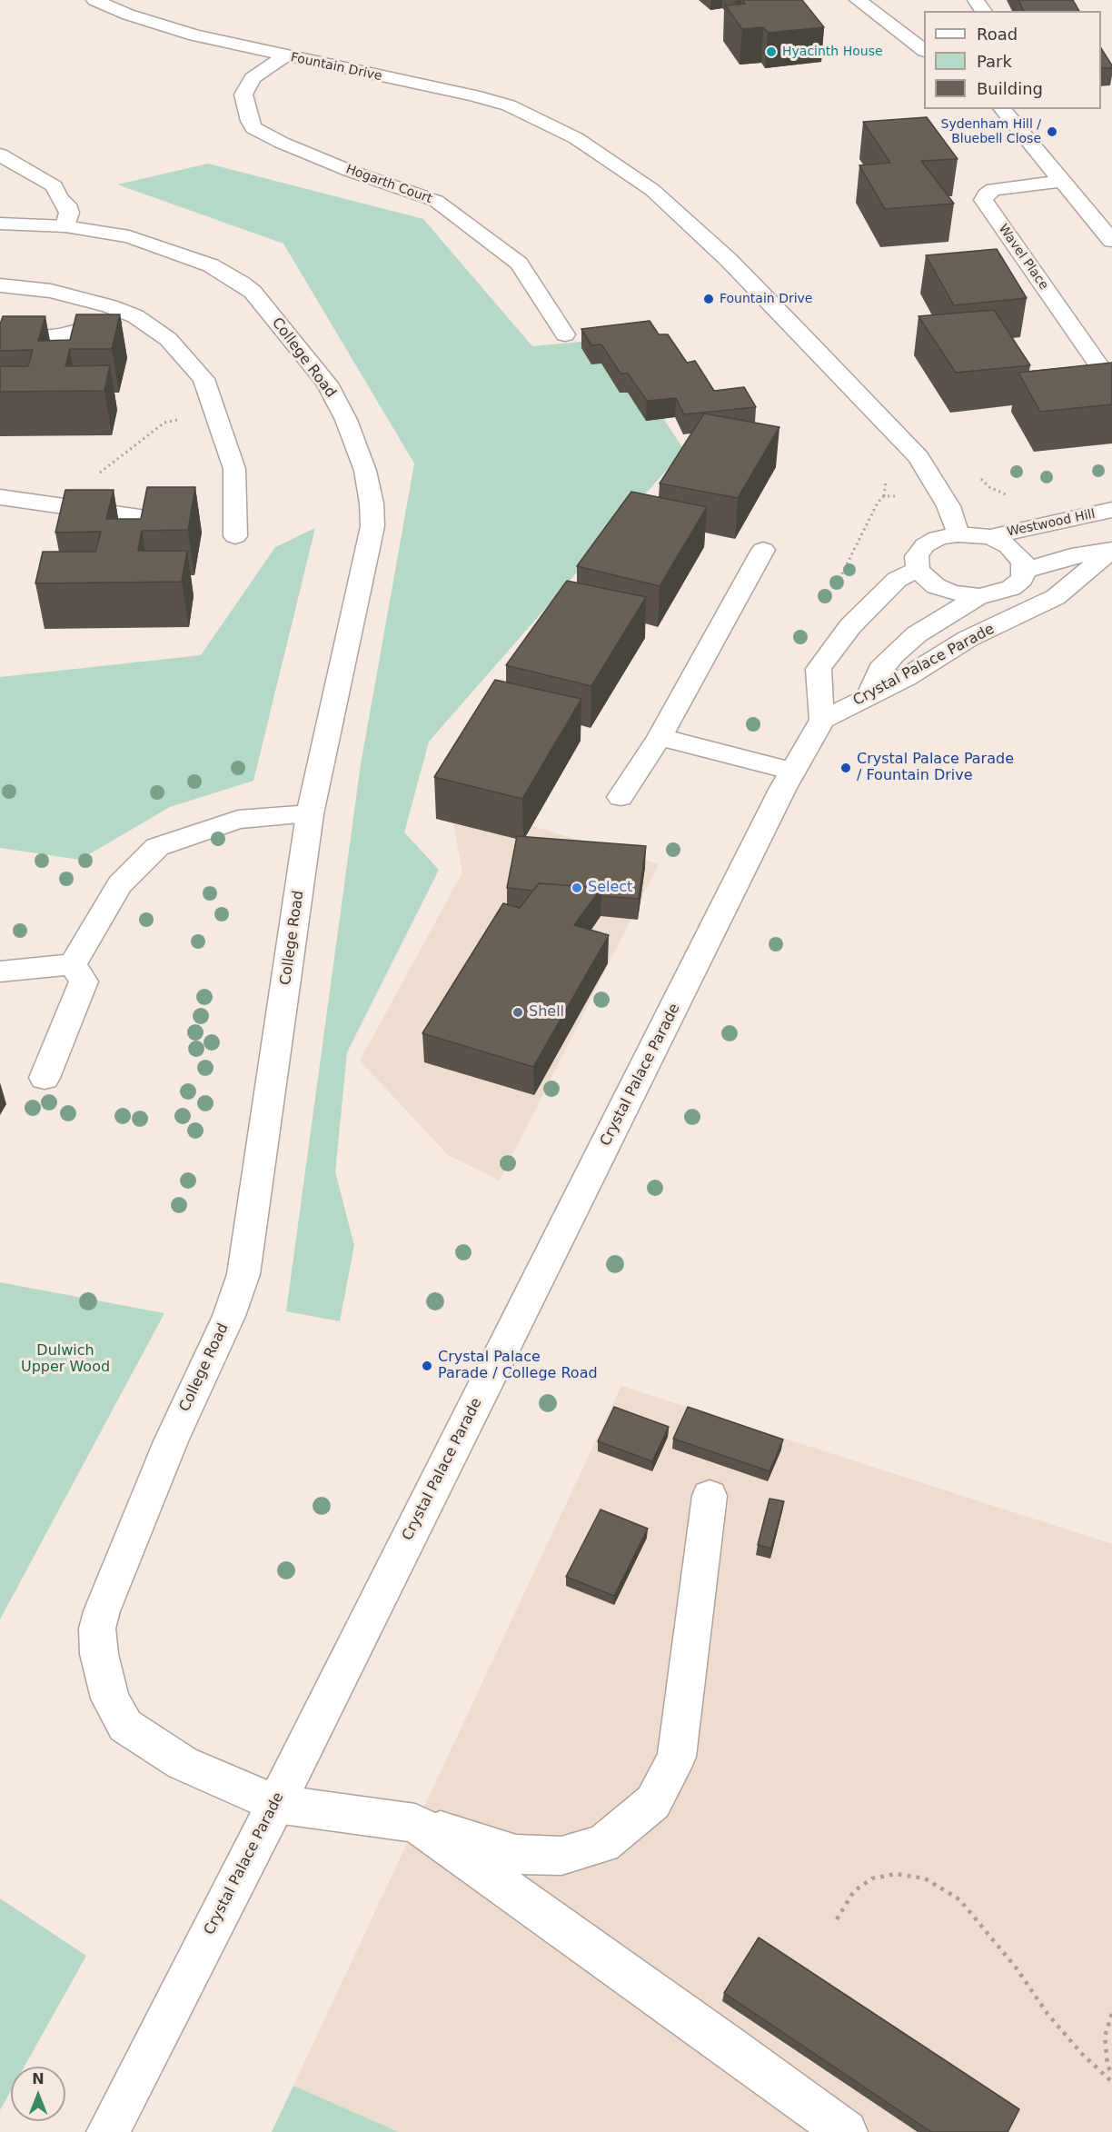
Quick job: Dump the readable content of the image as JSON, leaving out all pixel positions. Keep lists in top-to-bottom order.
{
  "streets": {
    "main road": [
      "Fountain Drive",
      "Hogarth Court",
      "Wavel Place",
      "College Road",
      "Westwood Hill",
      "Crystal Palace Parade"
    ]
  },
  "crossings": [
    ["Fountain Drive", "Hogarth Court"],
    ["Fountain Drive", "Westwood Hill"],
    ["College Road", "Crystal Palace Parade"]
  ],
  "parks": ["Dulwich Upper Wood"],
  "places": [
    "Hyacinth House",
    "Sydenham Hill / Bluebell Close",
    "Fountain Drive",
    "Crystal Palace Parade / Fountain Drive",
    "Select",
    "Shell",
    "Crystal Palace Parade / College Road"
  ],
  "legend": ["Road", "Park", "Building"],
  "north": "top"
}
